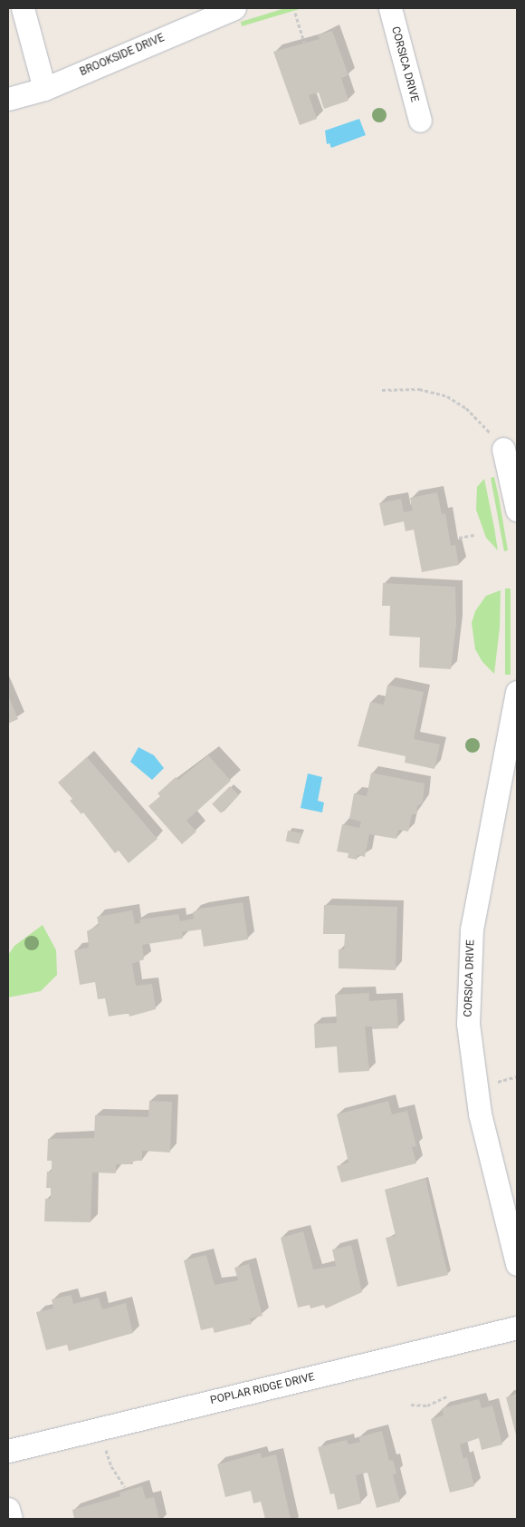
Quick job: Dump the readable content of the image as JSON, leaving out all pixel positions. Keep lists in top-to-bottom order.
{
  "streets": {
    "street": ["BROOKSIDE DRIVE", "CORSICA DRIVE", "POPLAR RIDGE DRIVE"]
  }
}
